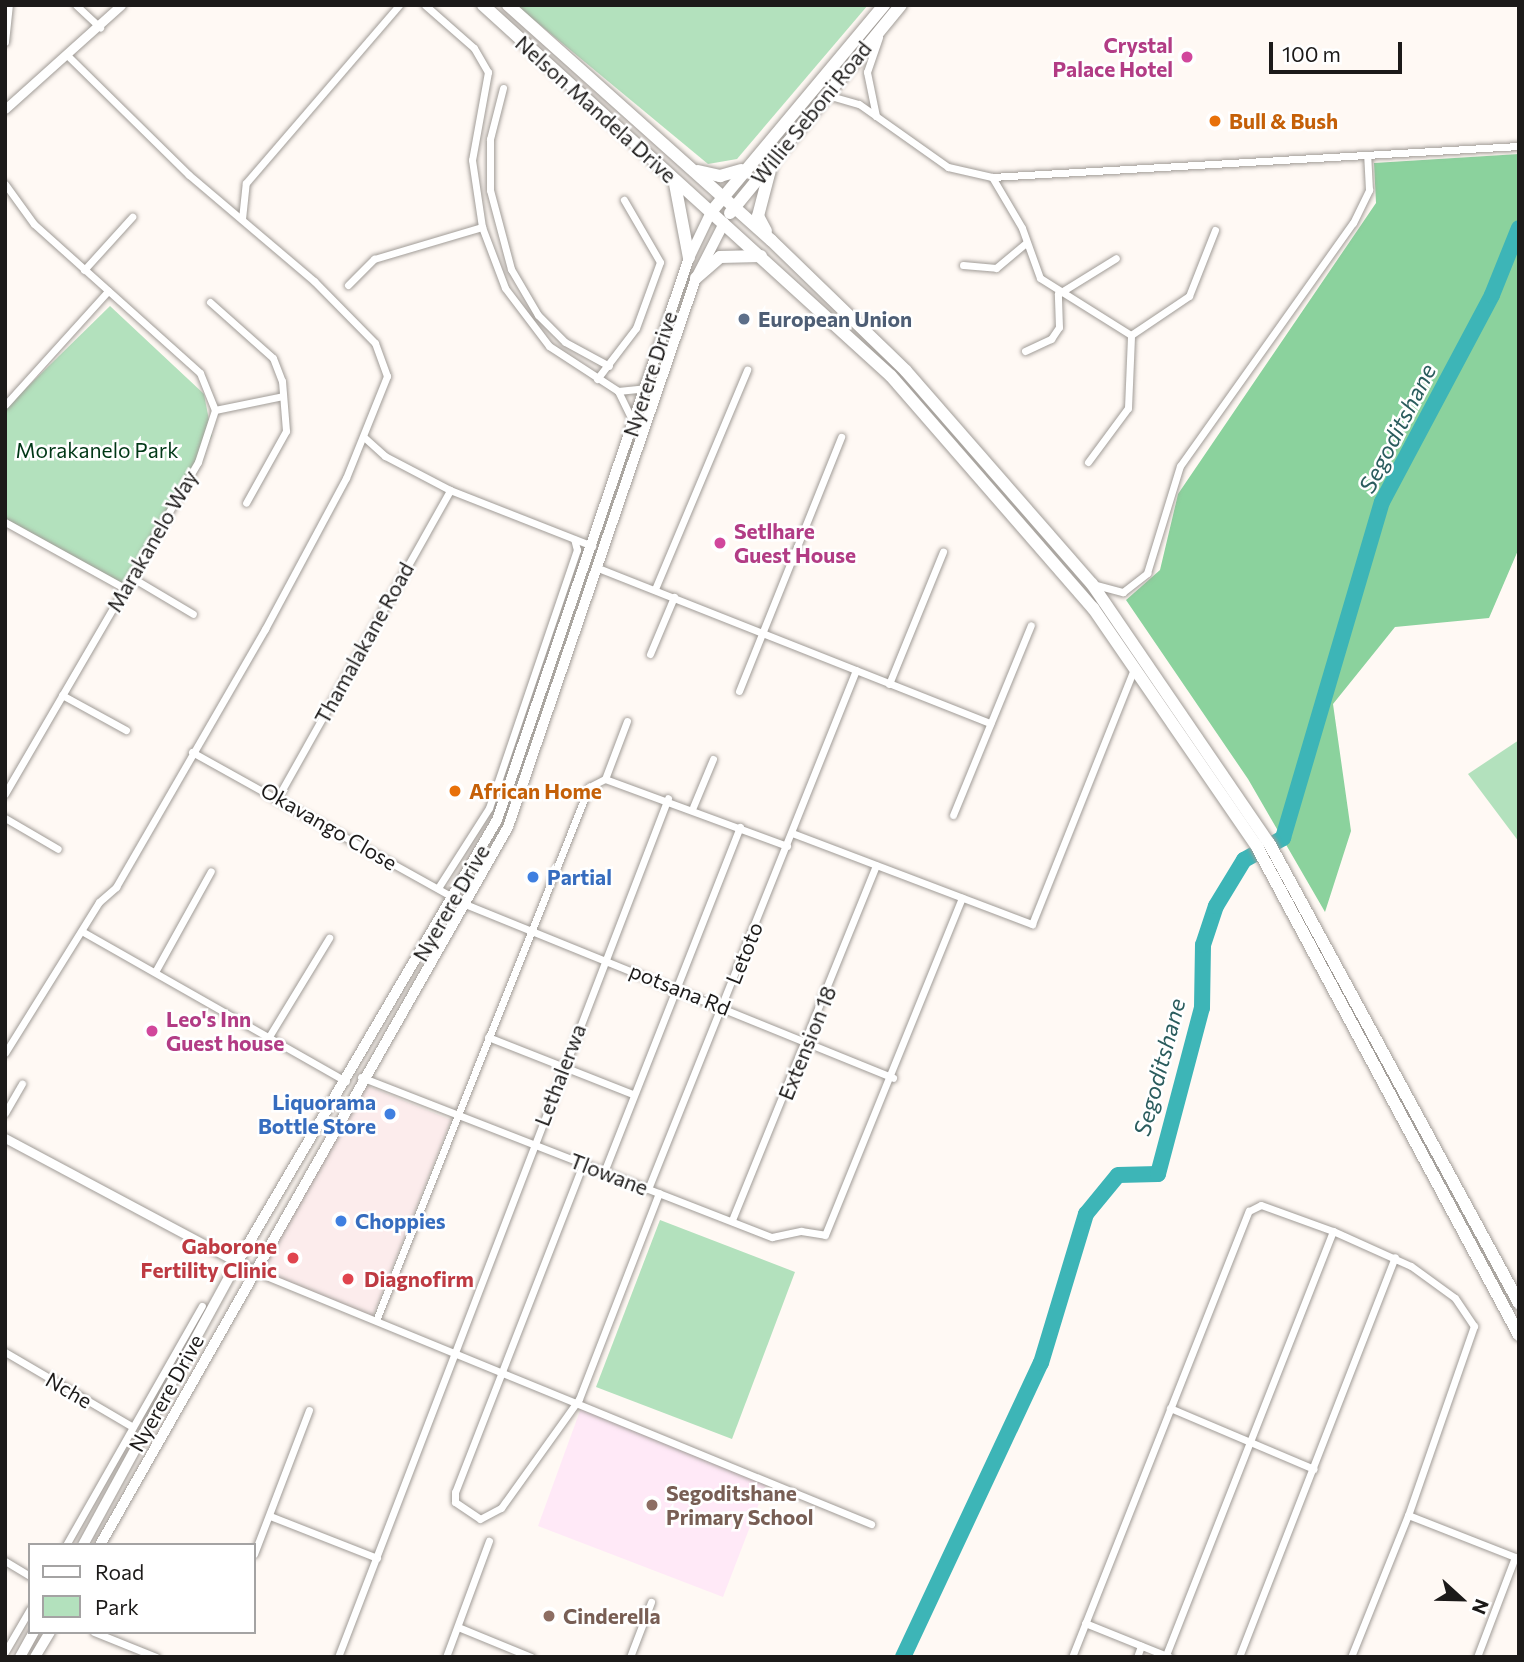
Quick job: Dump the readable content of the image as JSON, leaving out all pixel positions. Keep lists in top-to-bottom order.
{
  "streets": {
    "main road": ["Nelson Mandela Drive", "Willie Seboni Road", "Nyerere Drive"],
    "street": [
      "Marakanelo Way",
      "Thamalakane Road",
      "Okavango Close",
      "Letoto",
      "potsana Rd",
      "Extension 18",
      "Lethalerwa",
      "Tlowane",
      "Nche"
    ]
  },
  "crossings": [
    ["Nelson Mandela Drive", "Willie Seboni Road"],
    ["Nelson Mandela Drive", "Nyerere Drive"],
    ["Willie Seboni Road", "Nyerere Drive"],
    ["Nyerere Drive", "Okavango Close"],
    ["Nyerere Drive", "potsana Rd"],
    ["Nyerere Drive", "Tlowane"],
    ["Thamalakane Road", "Okavango Close"],
    ["Okavango Close", "potsana Rd"],
    ["Letoto", "potsana Rd"],
    ["Letoto", "Tlowane"],
    ["potsana Rd", "Extension 18"],
    ["potsana Rd", "Lethalerwa"],
    ["potsana Rd", "Tlowane"],
    ["Extension 18", "Tlowane"],
    ["Lethalerwa", "Tlowane"]
  ],
  "water": ["Segoditshane"],
  "parks": ["Morakanelo Park"],
  "places": [
    "Crystal Palace Hotel",
    "Bull & Bush",
    "European Union",
    "Setlhare Guest House",
    "African Home",
    "Partial",
    "Leo's Inn Guest house",
    "Liquorama Bottle Store",
    "Choppies",
    "Gaborone Fertility Clinic",
    "Diagnofirm",
    "Segoditshane Primary School",
    "Cinderella"
  ],
  "legend": ["Road", "Park"],
  "scale_bar": "100 m",
  "north": "right"
}
